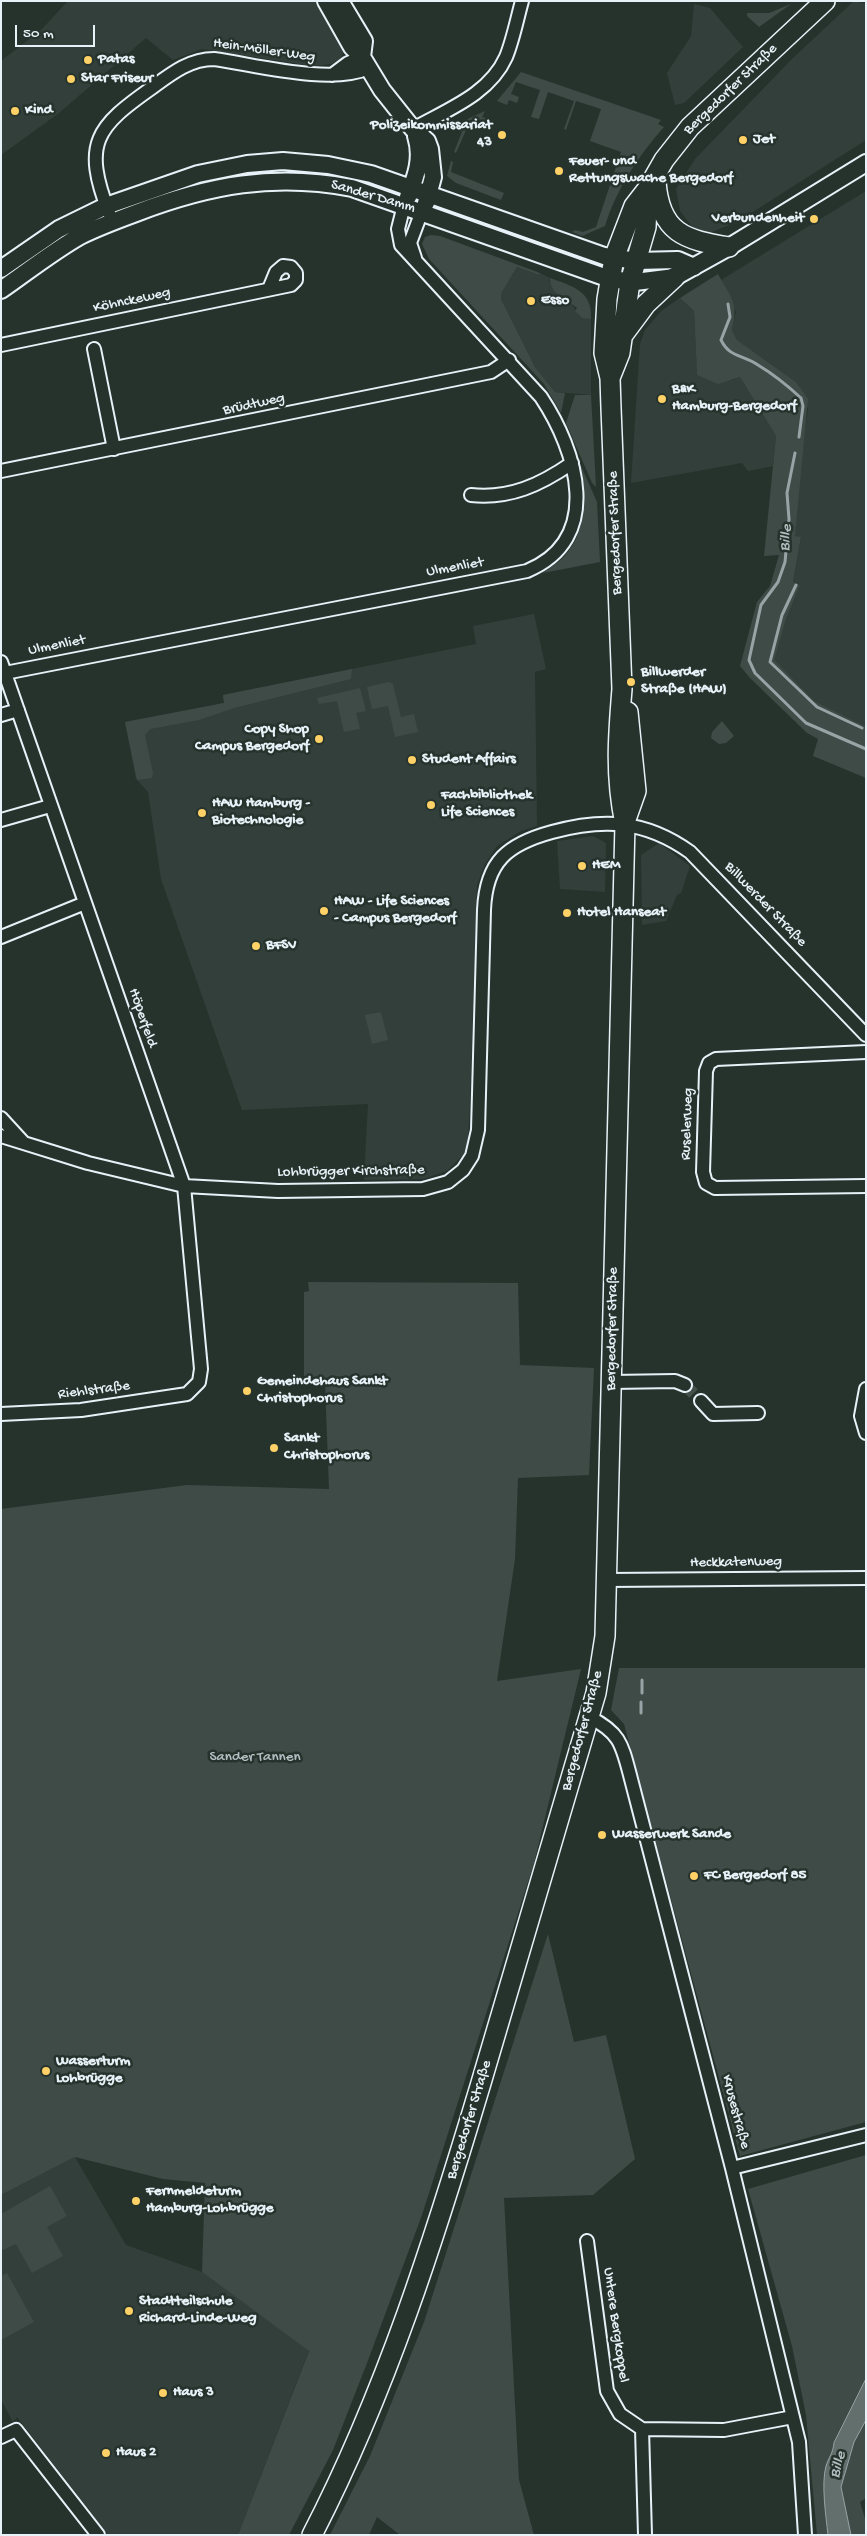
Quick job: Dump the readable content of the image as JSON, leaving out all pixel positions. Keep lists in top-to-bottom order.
{
  "streets": {
    "main road": ["Bergedorfer Straße", "Sander Damm"],
    "street": [
      "Hein-Möller-Weg",
      "Köhnckeweg",
      "Brüdtweg",
      "Ulmenliet",
      "Billwerder Straße",
      "Höperfeld",
      "Ruselerweg",
      "Lohbrügger Kirchstraße",
      "Riehlstraße",
      "Heckkatenweg",
      "Krusestraße",
      "Untere Bergkoppel"
    ]
  },
  "crossings": [
    ["Hein-Möller-Weg", "Sander Damm"],
    ["Bergedorfer Straße", "Sander Damm"],
    ["Bergedorfer Straße", "Billwerder Straße"],
    ["Bergedorfer Straße", "Lohbrügger Kirchstraße"],
    ["Bergedorfer Straße", "Heckkatenweg"],
    ["Bergedorfer Straße", "Krusestraße"],
    ["Sander Damm", "Ulmenliet"],
    ["Brüdtweg", "Ulmenliet"],
    ["Ulmenliet", "Höperfeld"],
    ["Billwerder Straße", "Lohbrügger Kirchstraße"],
    ["Höperfeld", "Lohbrügger Kirchstraße"],
    ["Höperfeld", "Riehlstraße"]
  ],
  "water": ["Bille"],
  "parks": ["Sander Tannen"],
  "places": [
    "Patas",
    "Star Friseur",
    "Kind",
    "Polizeikommissariat 43",
    "Jet",
    "Feuer- und Rettungswache Bergedorf",
    "Verbundenheit",
    "Esso",
    "B&K Hamburg-Bergedorf",
    "Billwerder Straße (HAW)",
    "Copy Shop Campus Bergedorf",
    "Student Affairs",
    "Fachbibliothek Life Sciences",
    "HAW Hamburg - Biotechnologie",
    "HEM",
    "HAW - Life Sciences - Campus Bergedorf",
    "Hotel Hanseat",
    "BFSV",
    "Gemeindehaus Sankt Christophorus",
    "Sankt Christophorus",
    "Wasserwerk Sande",
    "FC Bergedorf 85",
    "Wasserturm Lohbrügge",
    "Fernmeldeturm Hamburg-Lohbrügge",
    "Stadtteilschule Richard-Linde-Weg",
    "Haus 3",
    "Haus 2"
  ],
  "scale_bar": "50 m"
}
